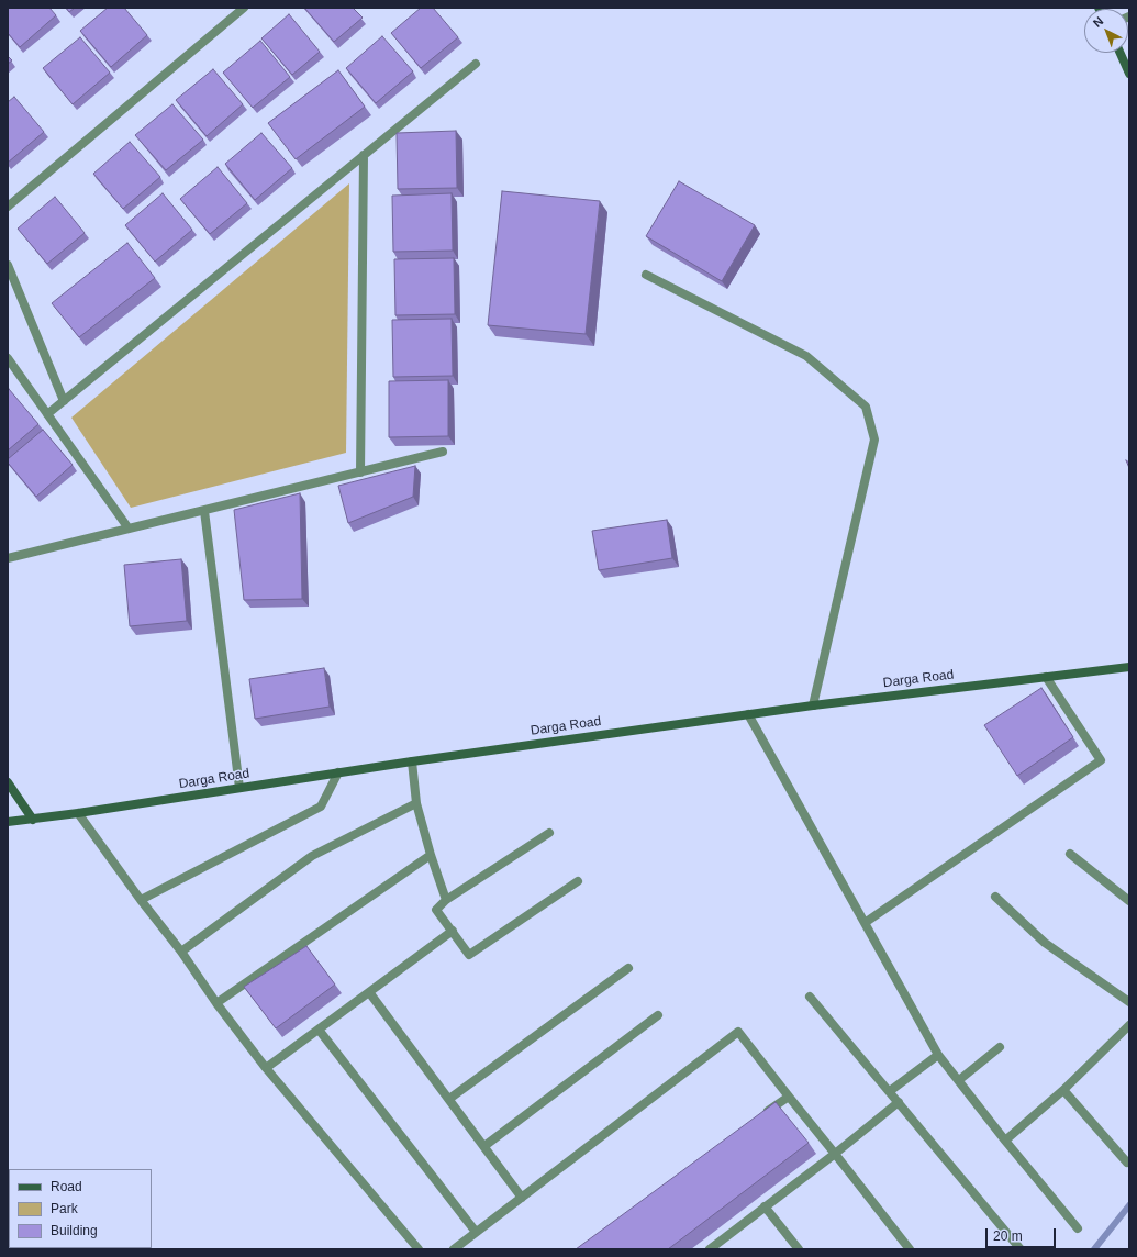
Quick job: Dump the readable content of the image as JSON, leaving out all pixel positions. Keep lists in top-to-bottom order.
{
  "streets": {
    "street": ["Darga Road"]
  },
  "legend": ["Road", "Park", "Building"],
  "scale_bar": "20 m",
  "north": "top left"
}
